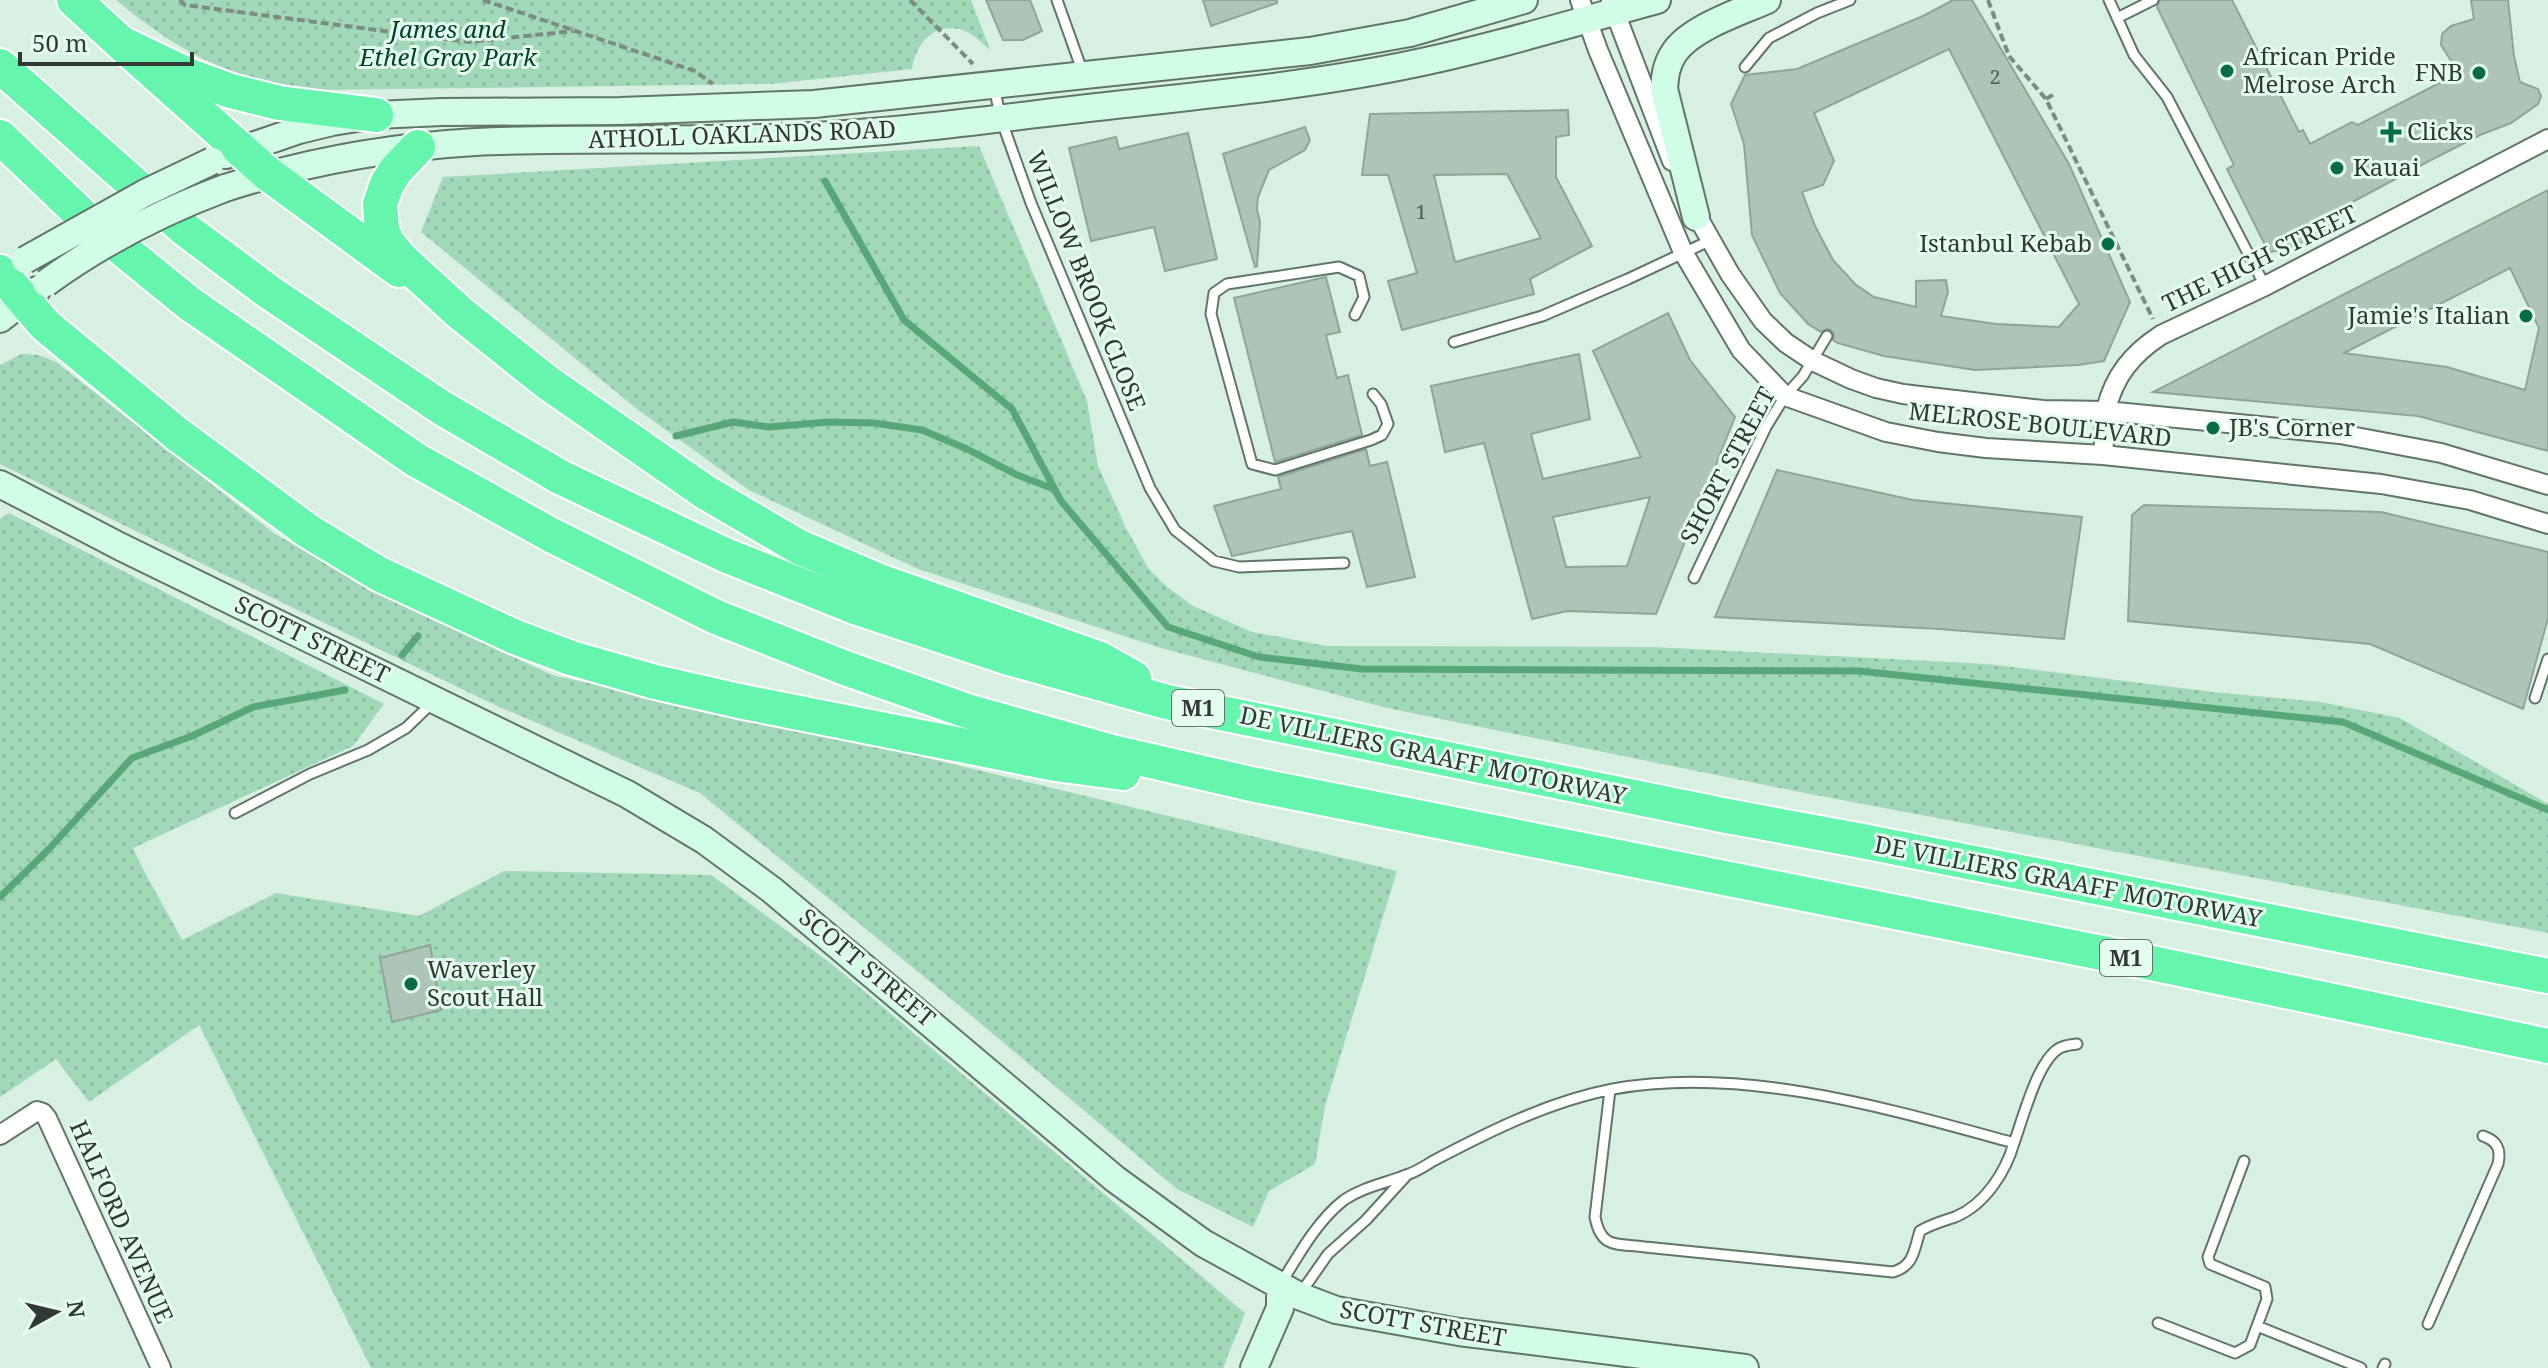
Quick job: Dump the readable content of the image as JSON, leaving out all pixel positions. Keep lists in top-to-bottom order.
{
  "streets": {
    "highway": ["M1", "DE VILLIERS GRAAFF MOTORWAY"],
    "street": [
      "ATHOLL OAKLANDS ROAD",
      "THE HIGH STREET",
      "MELROSE BOULEVARD",
      "SCOTT STREET",
      "HALFORD AVENUE"
    ],
    "lane": ["WILLOW BROOK CLOSE", "SHORT STREET"]
  },
  "crossings": [
    ["ATHOLL OAKLANDS ROAD", "WILLOW BROOK CLOSE"],
    ["ATHOLL OAKLANDS ROAD", "MELROSE BOULEVARD"],
    ["THE HIGH STREET", "MELROSE BOULEVARD"],
    ["MELROSE BOULEVARD", "SHORT STREET"]
  ],
  "parks": ["James and Ethel Gray Park"],
  "places": {
    "other": [
      "African Pride Melrose Arch",
      "FNB",
      "Kauai",
      "Istanbul Kebab",
      "Jamie's Italian",
      "JB's Corner",
      "Waverley Scout Hall"
    ],
    "health": ["Clicks"]
  },
  "house_numbers": ["2", "1"],
  "scale_bar": "50 m",
  "north": "right"
}
